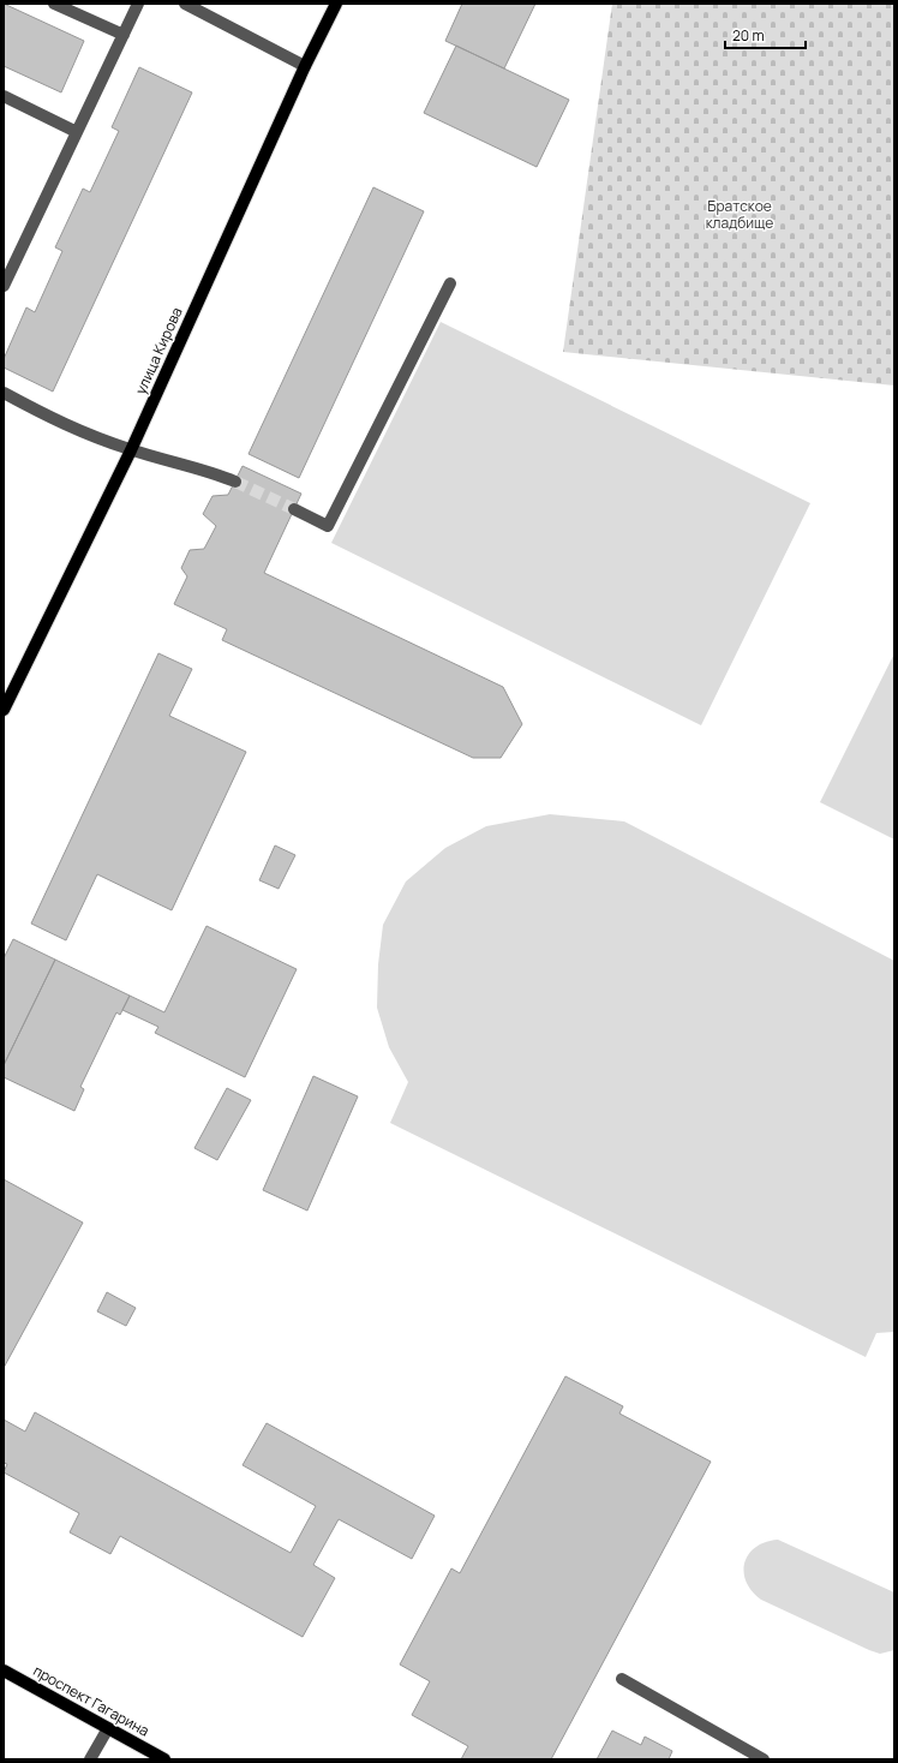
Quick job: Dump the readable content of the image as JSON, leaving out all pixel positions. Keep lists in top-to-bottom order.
{
  "streets": {
    "main road": ["улица Кирова", "проспект Гагарина"]
  },
  "parks": ["Братское кладбище"],
  "scale_bar": "20 m"
}
